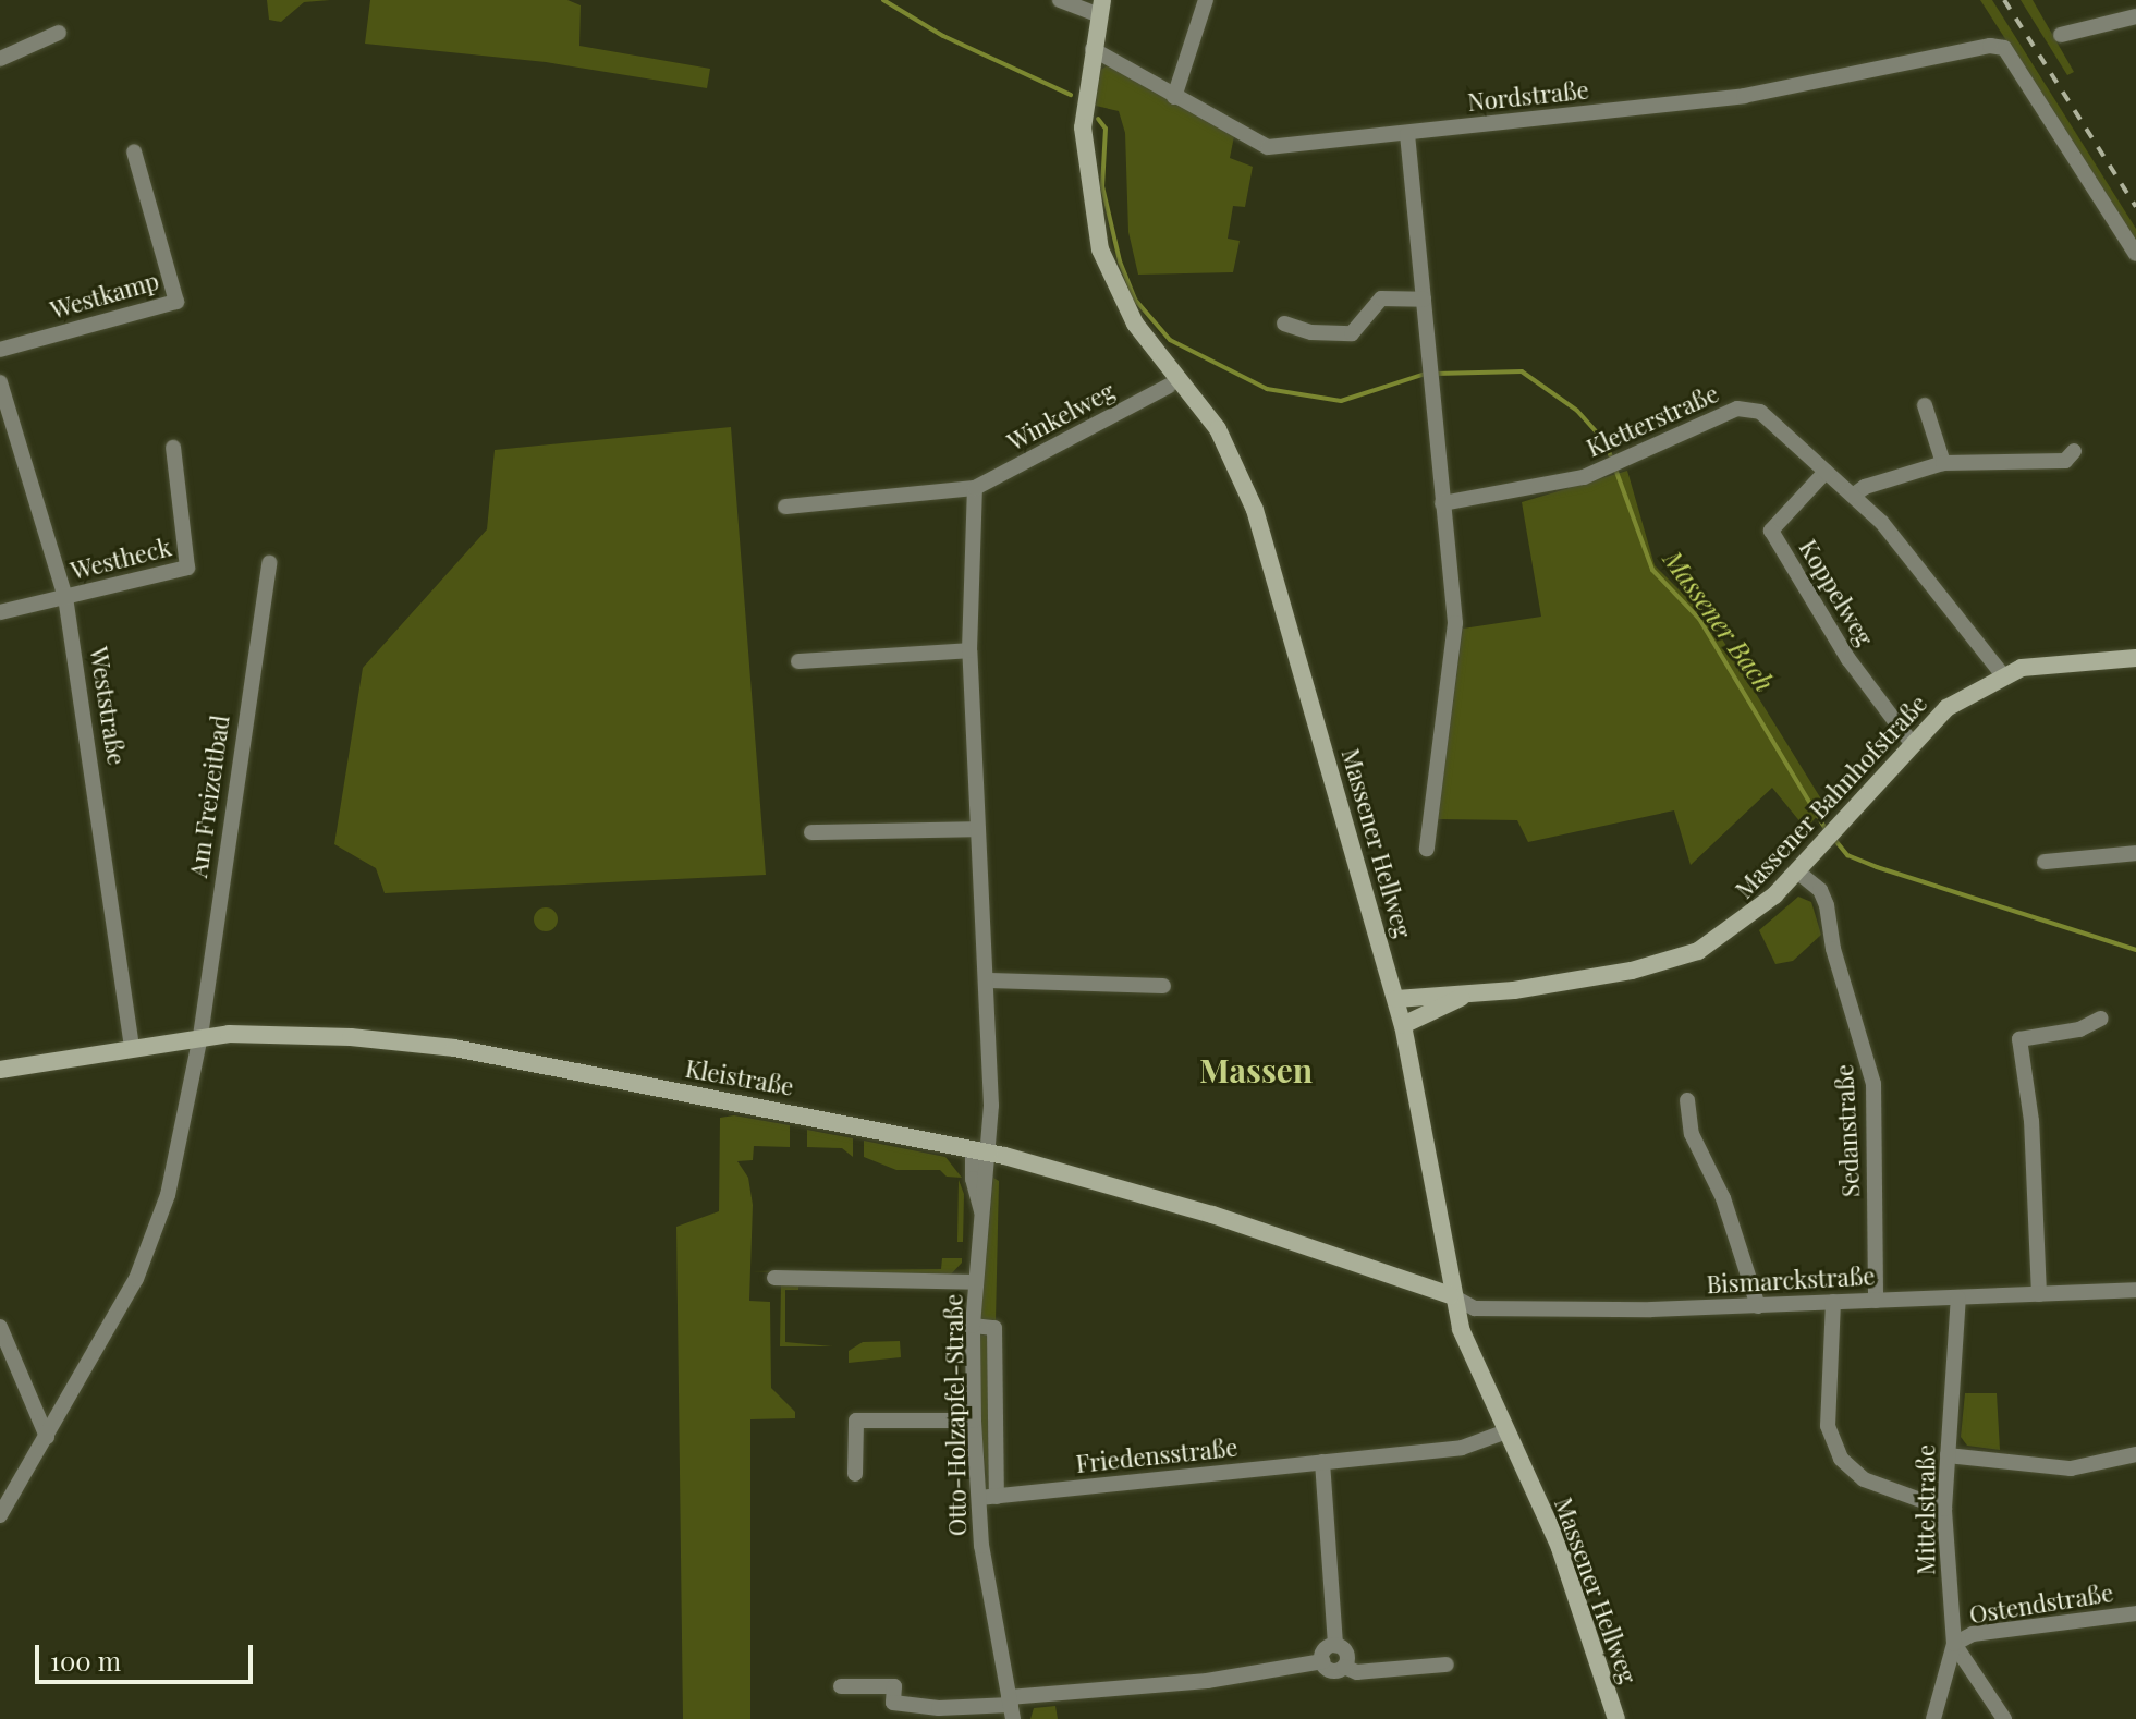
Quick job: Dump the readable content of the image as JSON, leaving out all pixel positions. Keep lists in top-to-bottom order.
{
  "streets": {
    "main road": ["Massener Bahnhofstraße", "Massener Hellweg", "Kleistraße"],
    "street": [
      "Nordstraße",
      "Westkamp",
      "Winkelweg",
      "Kletterstraße",
      "Westheck",
      "Koppelweg",
      "Weststraße",
      "Am Freizeitbad",
      "Sedanstraße",
      "Bismarckstraße",
      "Otto-Holzapfel-Straße",
      "Friedensstraße",
      "Mittelstraße",
      "Ostendstraße"
    ]
  },
  "crossings": [
    ["Nordstraße", "Massener Hellweg"],
    ["Kletterstraße", "Koppelweg"],
    ["Kletterstraße", "Massener Bahnhofstraße"],
    ["Westheck", "Weststraße"],
    ["Koppelweg", "Massener Bahnhofstraße"],
    ["Weststraße", "Kleistraße"],
    ["Am Freizeitbad", "Kleistraße"],
    ["Massener Bahnhofstraße", "Massener Hellweg"],
    ["Massener Bahnhofstraße", "Sedanstraße"],
    ["Massener Hellweg", "Kleistraße"],
    ["Massener Hellweg", "Bismarckstraße"],
    ["Massener Hellweg", "Friedensstraße"],
    ["Kleistraße", "Bismarckstraße"],
    ["Kleistraße", "Otto-Holzapfel-Straße"],
    ["Sedanstraße", "Bismarckstraße"],
    ["Bismarckstraße", "Mittelstraße"],
    ["Otto-Holzapfel-Straße", "Friedensstraße"],
    ["Mittelstraße", "Ostendstraße"]
  ],
  "districts": ["Massen"],
  "water": ["Massener Bach"],
  "scale_bar": "100 m"
}
